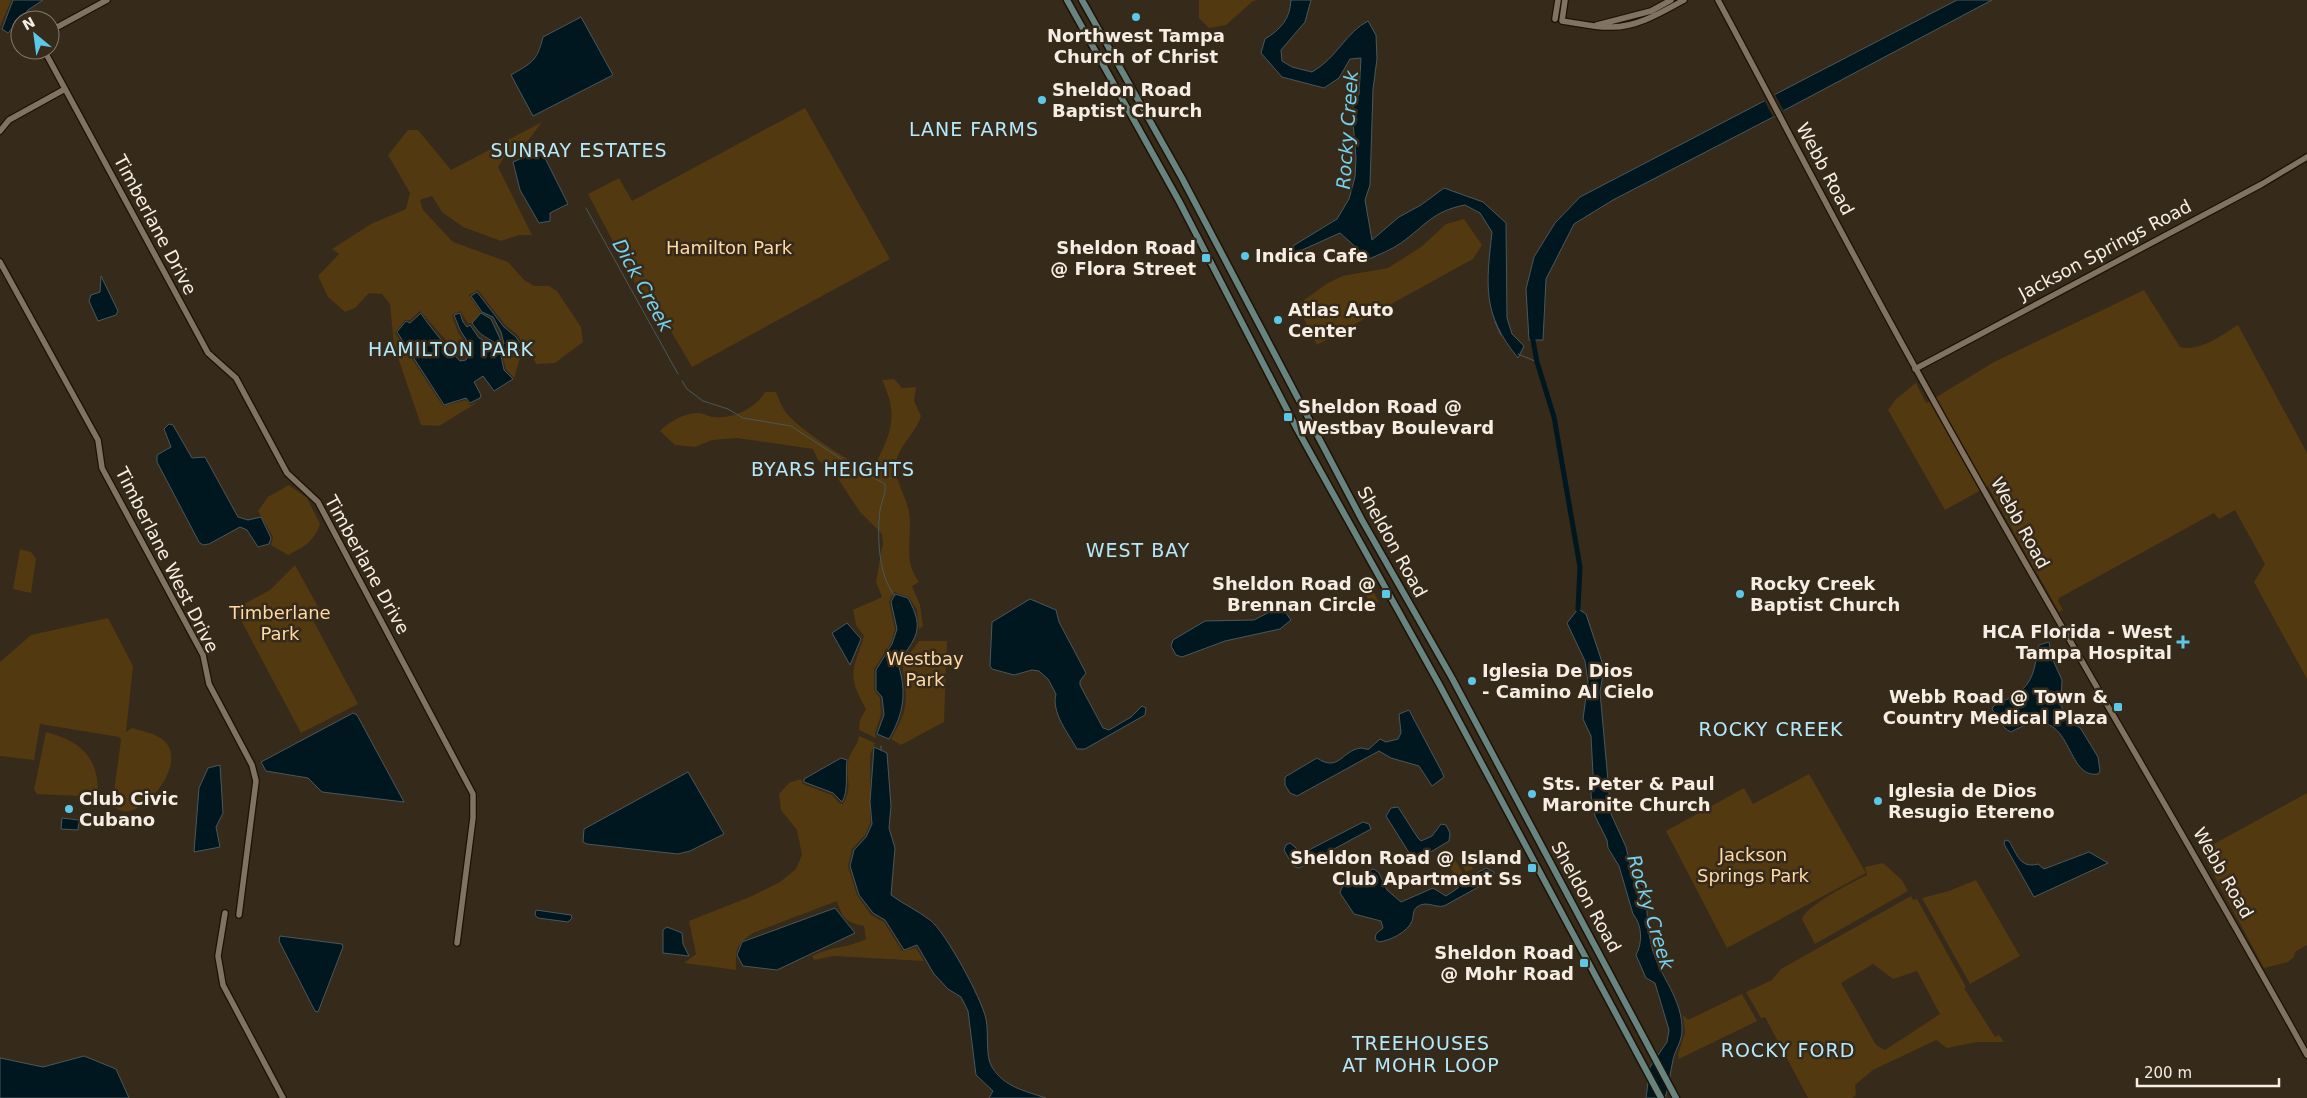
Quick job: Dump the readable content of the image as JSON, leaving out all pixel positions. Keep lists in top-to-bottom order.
{
  "streets": {
    "main road": ["Sheldon Road"],
    "street": [
      "Webb Road",
      "Timberlane Drive",
      "Jackson Springs Road",
      "Timberlane West Drive"
    ]
  },
  "crossings": [
    ["Webb Road", "Jackson Springs Road"]
  ],
  "districts": [
    "LANE FARMS",
    "SUNRAY ESTATES",
    "HAMILTON PARK",
    "BYARS HEIGHTS",
    "WEST BAY",
    "ROCKY CREEK",
    "TREEHOUSES AT MOHR LOOP",
    "ROCKY FORD"
  ],
  "water": ["Rocky Creek", "Dick Creek"],
  "parks": [
    "Hamilton Park",
    "Timberlane Park",
    "Westbay Park",
    "Jackson Springs Park"
  ],
  "places": {
    "other": [
      "Northwest Tampa Church of Christ",
      "Sheldon Road Baptist Church",
      "Indica Cafe",
      "Atlas Auto Center",
      "Rocky Creek Baptist Church",
      "Iglesia De Dios - Camino Al Cielo",
      "Sts. Peter & Paul Maronite Church",
      "Iglesia de Dios Resugio Etereno",
      "Club Civic Cubano"
    ],
    "transit": [
      "Sheldon Road @ Flora Street",
      "Sheldon Road @ Westbay Boulevard",
      "Sheldon Road @ Brennan Circle",
      "Webb Road @ Town & Country Medical Plaza",
      "Sheldon Road @ Island Club Apartment Ss",
      "Sheldon Road @ Mohr Road"
    ],
    "health": ["HCA Florida - West Tampa Hospital"]
  },
  "scale_bar": "200 m",
  "north": "top left"
}
